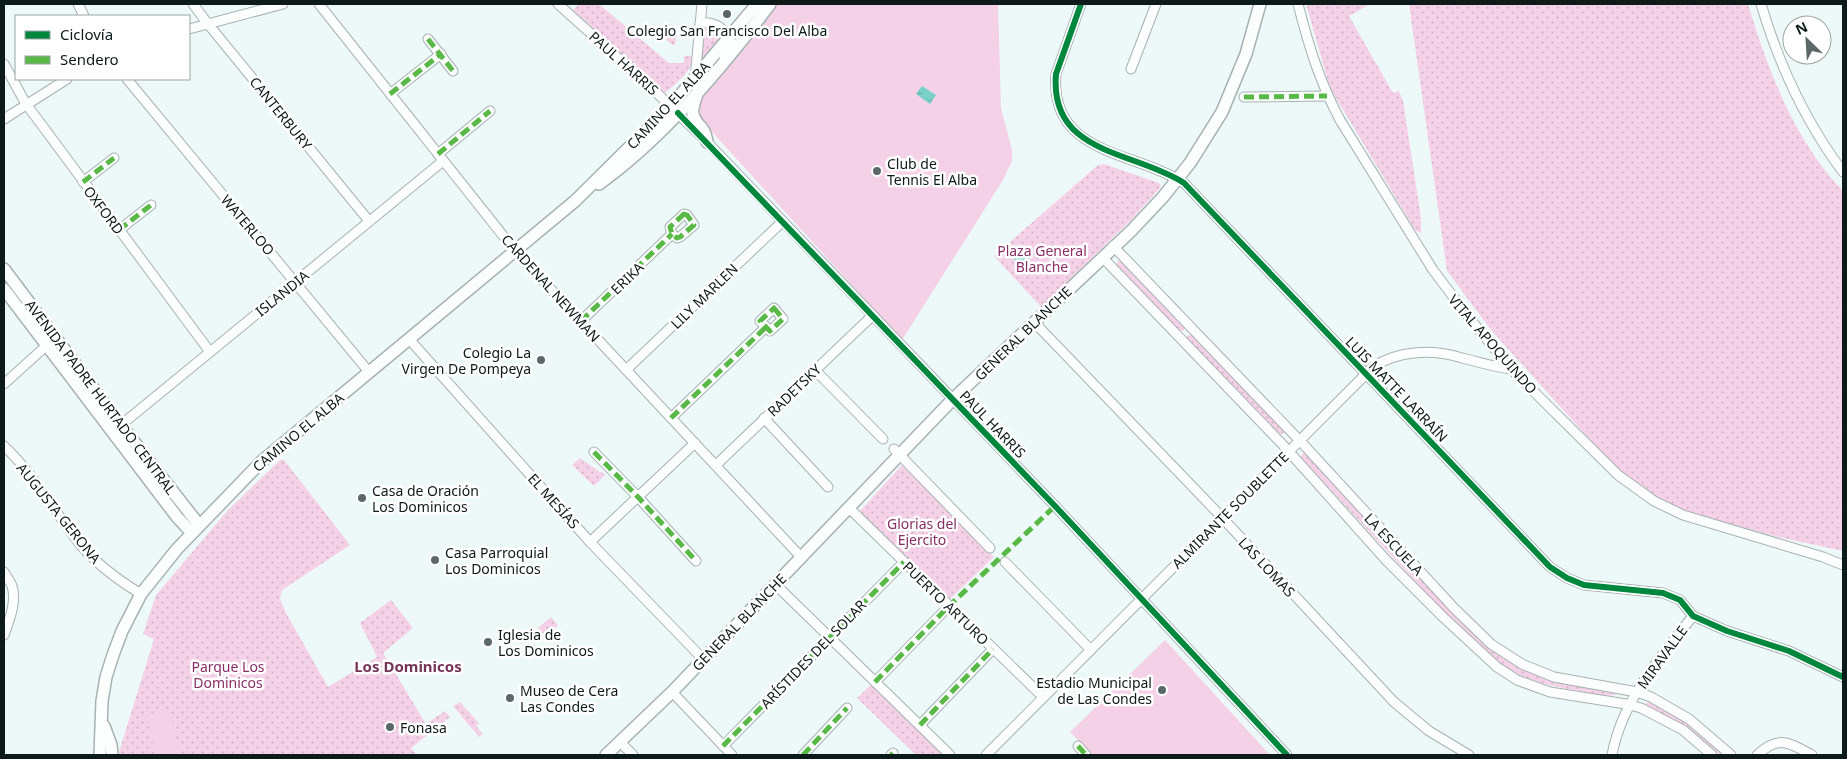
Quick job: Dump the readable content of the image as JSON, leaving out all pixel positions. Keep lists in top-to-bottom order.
{
  "streets": {
    "main road": ["CAMINO EL ALBA", "GENERAL BLANCHE", "AVENIDA PADRE HURTADO CENTRAL"],
    "street": [
      "PAUL HARRIS",
      "CANTERBURY",
      "OXFORD",
      "WATERLOO",
      "ERIKA",
      "CARDENAL NEWMAN",
      "ISLANDIA",
      "LILY MARLEN",
      "VITAL APOQUINDO",
      "LUIS MATTE LARRAÍN",
      "RADETSKY",
      "EL MESÍAS",
      "ALMIRANTE SOUBLETTE",
      "AUGUSTA GERONA",
      "LA ESCUELA",
      "LAS LOMAS",
      "PUERTO ARTURO",
      "ARÍSTIDES DEL SOLAR",
      "MIRAVALLE"
    ]
  },
  "crossings": [
    ["PAUL HARRIS", "CAMINO EL ALBA"],
    ["PAUL HARRIS", "LILY MARLEN"],
    ["PAUL HARRIS", "GENERAL BLANCHE"],
    ["PAUL HARRIS", "RADETSKY"],
    ["PAUL HARRIS", "ALMIRANTE SOUBLETTE"],
    ["CAMINO EL ALBA", "WATERLOO"],
    ["CAMINO EL ALBA", "CARDENAL NEWMAN"],
    ["CAMINO EL ALBA", "AVENIDA PADRE HURTADO CENTRAL"],
    ["CAMINO EL ALBA", "EL MESÍAS"],
    ["CAMINO EL ALBA", "AUGUSTA GERONA"],
    ["CANTERBURY", "ISLANDIA"],
    ["OXFORD", "ISLANDIA"],
    ["WATERLOO", "ISLANDIA"],
    ["ERIKA", "CARDENAL NEWMAN"],
    ["CARDENAL NEWMAN", "ISLANDIA"],
    ["CARDENAL NEWMAN", "LILY MARLEN"],
    ["CARDENAL NEWMAN", "GENERAL BLANCHE"],
    ["CARDENAL NEWMAN", "RADETSKY"],
    ["ISLANDIA", "AVENIDA PADRE HURTADO CENTRAL"],
    ["GENERAL BLANCHE", "LUIS MATTE LARRAÍN"],
    ["GENERAL BLANCHE", "EL MESÍAS"],
    ["GENERAL BLANCHE", "LA ESCUELA"],
    ["GENERAL BLANCHE", "LAS LOMAS"],
    ["GENERAL BLANCHE", "PUERTO ARTURO"],
    ["VITAL APOQUINDO", "ALMIRANTE SOUBLETTE"],
    ["LUIS MATTE LARRAÍN", "ALMIRANTE SOUBLETTE"],
    ["LUIS MATTE LARRAÍN", "MIRAVALLE"],
    ["ALMIRANTE SOUBLETTE", "LA ESCUELA"],
    ["ALMIRANTE SOUBLETTE", "LAS LOMAS"],
    ["ALMIRANTE SOUBLETTE", "PUERTO ARTURO"],
    ["LA ESCUELA", "MIRAVALLE"],
    ["PUERTO ARTURO", "ARÍSTIDES DEL SOLAR"]
  ],
  "districts": ["Los Dominicos"],
  "parks": ["Plaza General Blanche", "Glorias del Ejercito", "Parque Los Dominicos"],
  "places": [
    "Colegio San Francisco Del Alba",
    "Club de Tennis El Alba",
    "Colegio La Virgen De Pompeya",
    "Casa de Oración Los Dominicos",
    "Casa Parroquial Los Dominicos",
    "Iglesia de Los Dominicos",
    "Estadio Municipal de Las Condes",
    "Museo de Cera Las Condes",
    "Fonasa"
  ],
  "legend": ["Ciclovía", "Sendero"],
  "north": "top left"
}
